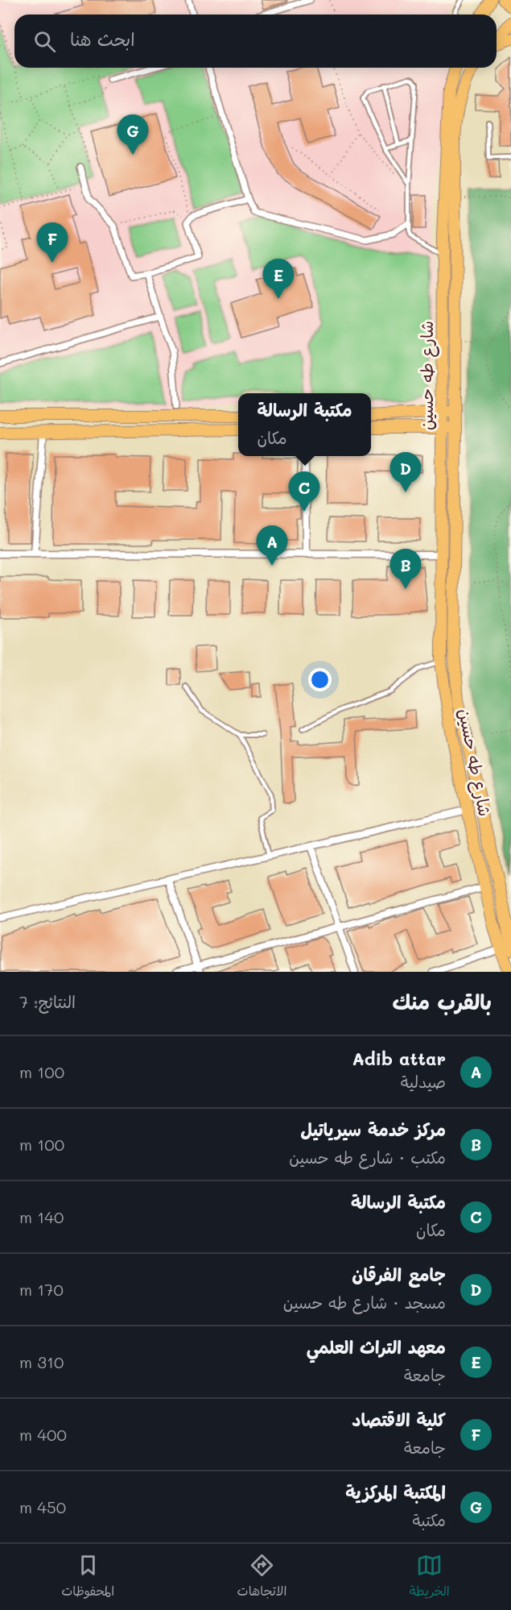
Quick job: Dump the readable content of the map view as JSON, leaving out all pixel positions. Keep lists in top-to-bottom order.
{
  "streets": {
    "main road": ["شارع طه حسين"]
  },
  "page": {
    "search": "ابحث هنا",
    "pins": [
      "G",
      "F",
      "E",
      "D",
      "C",
      "A",
      "B"
    ],
    "popup": ["مكتبة الرسالة", "مكان"],
    "heading": ["بالقرب منك", "النتائج: 7"],
    "list": [
      {
        "mark": "A",
        "name": "Adib attar",
        "note": "صيدلية",
        "value": "100 m"
      },
      {
        "mark": "B",
        "name": "مركز خدمة سيرياتيل",
        "note": "مكتب · شارع طه حسين",
        "value": "100 m"
      },
      {
        "mark": "C",
        "name": "مكتبة الرسالة",
        "note": "مكان",
        "value": "140 m"
      },
      {
        "mark": "D",
        "name": "جامع الفرقان",
        "note": "مسجد · شارع طه حسين",
        "value": "170 m"
      },
      {
        "mark": "E",
        "name": "معهد التراث العلمي",
        "note": "جامعة",
        "value": "310 m"
      },
      {
        "mark": "F",
        "name": "كلية الاقتصاد",
        "note": "جامعة",
        "value": "400 m"
      },
      {
        "mark": "G",
        "name": "المكتبة المركزية",
        "note": "مكتبة",
        "value": "450 m"
      }
    ],
    "nav": ["الخريطة", "الاتجاهات", "المحفوظات"]
  }
}
